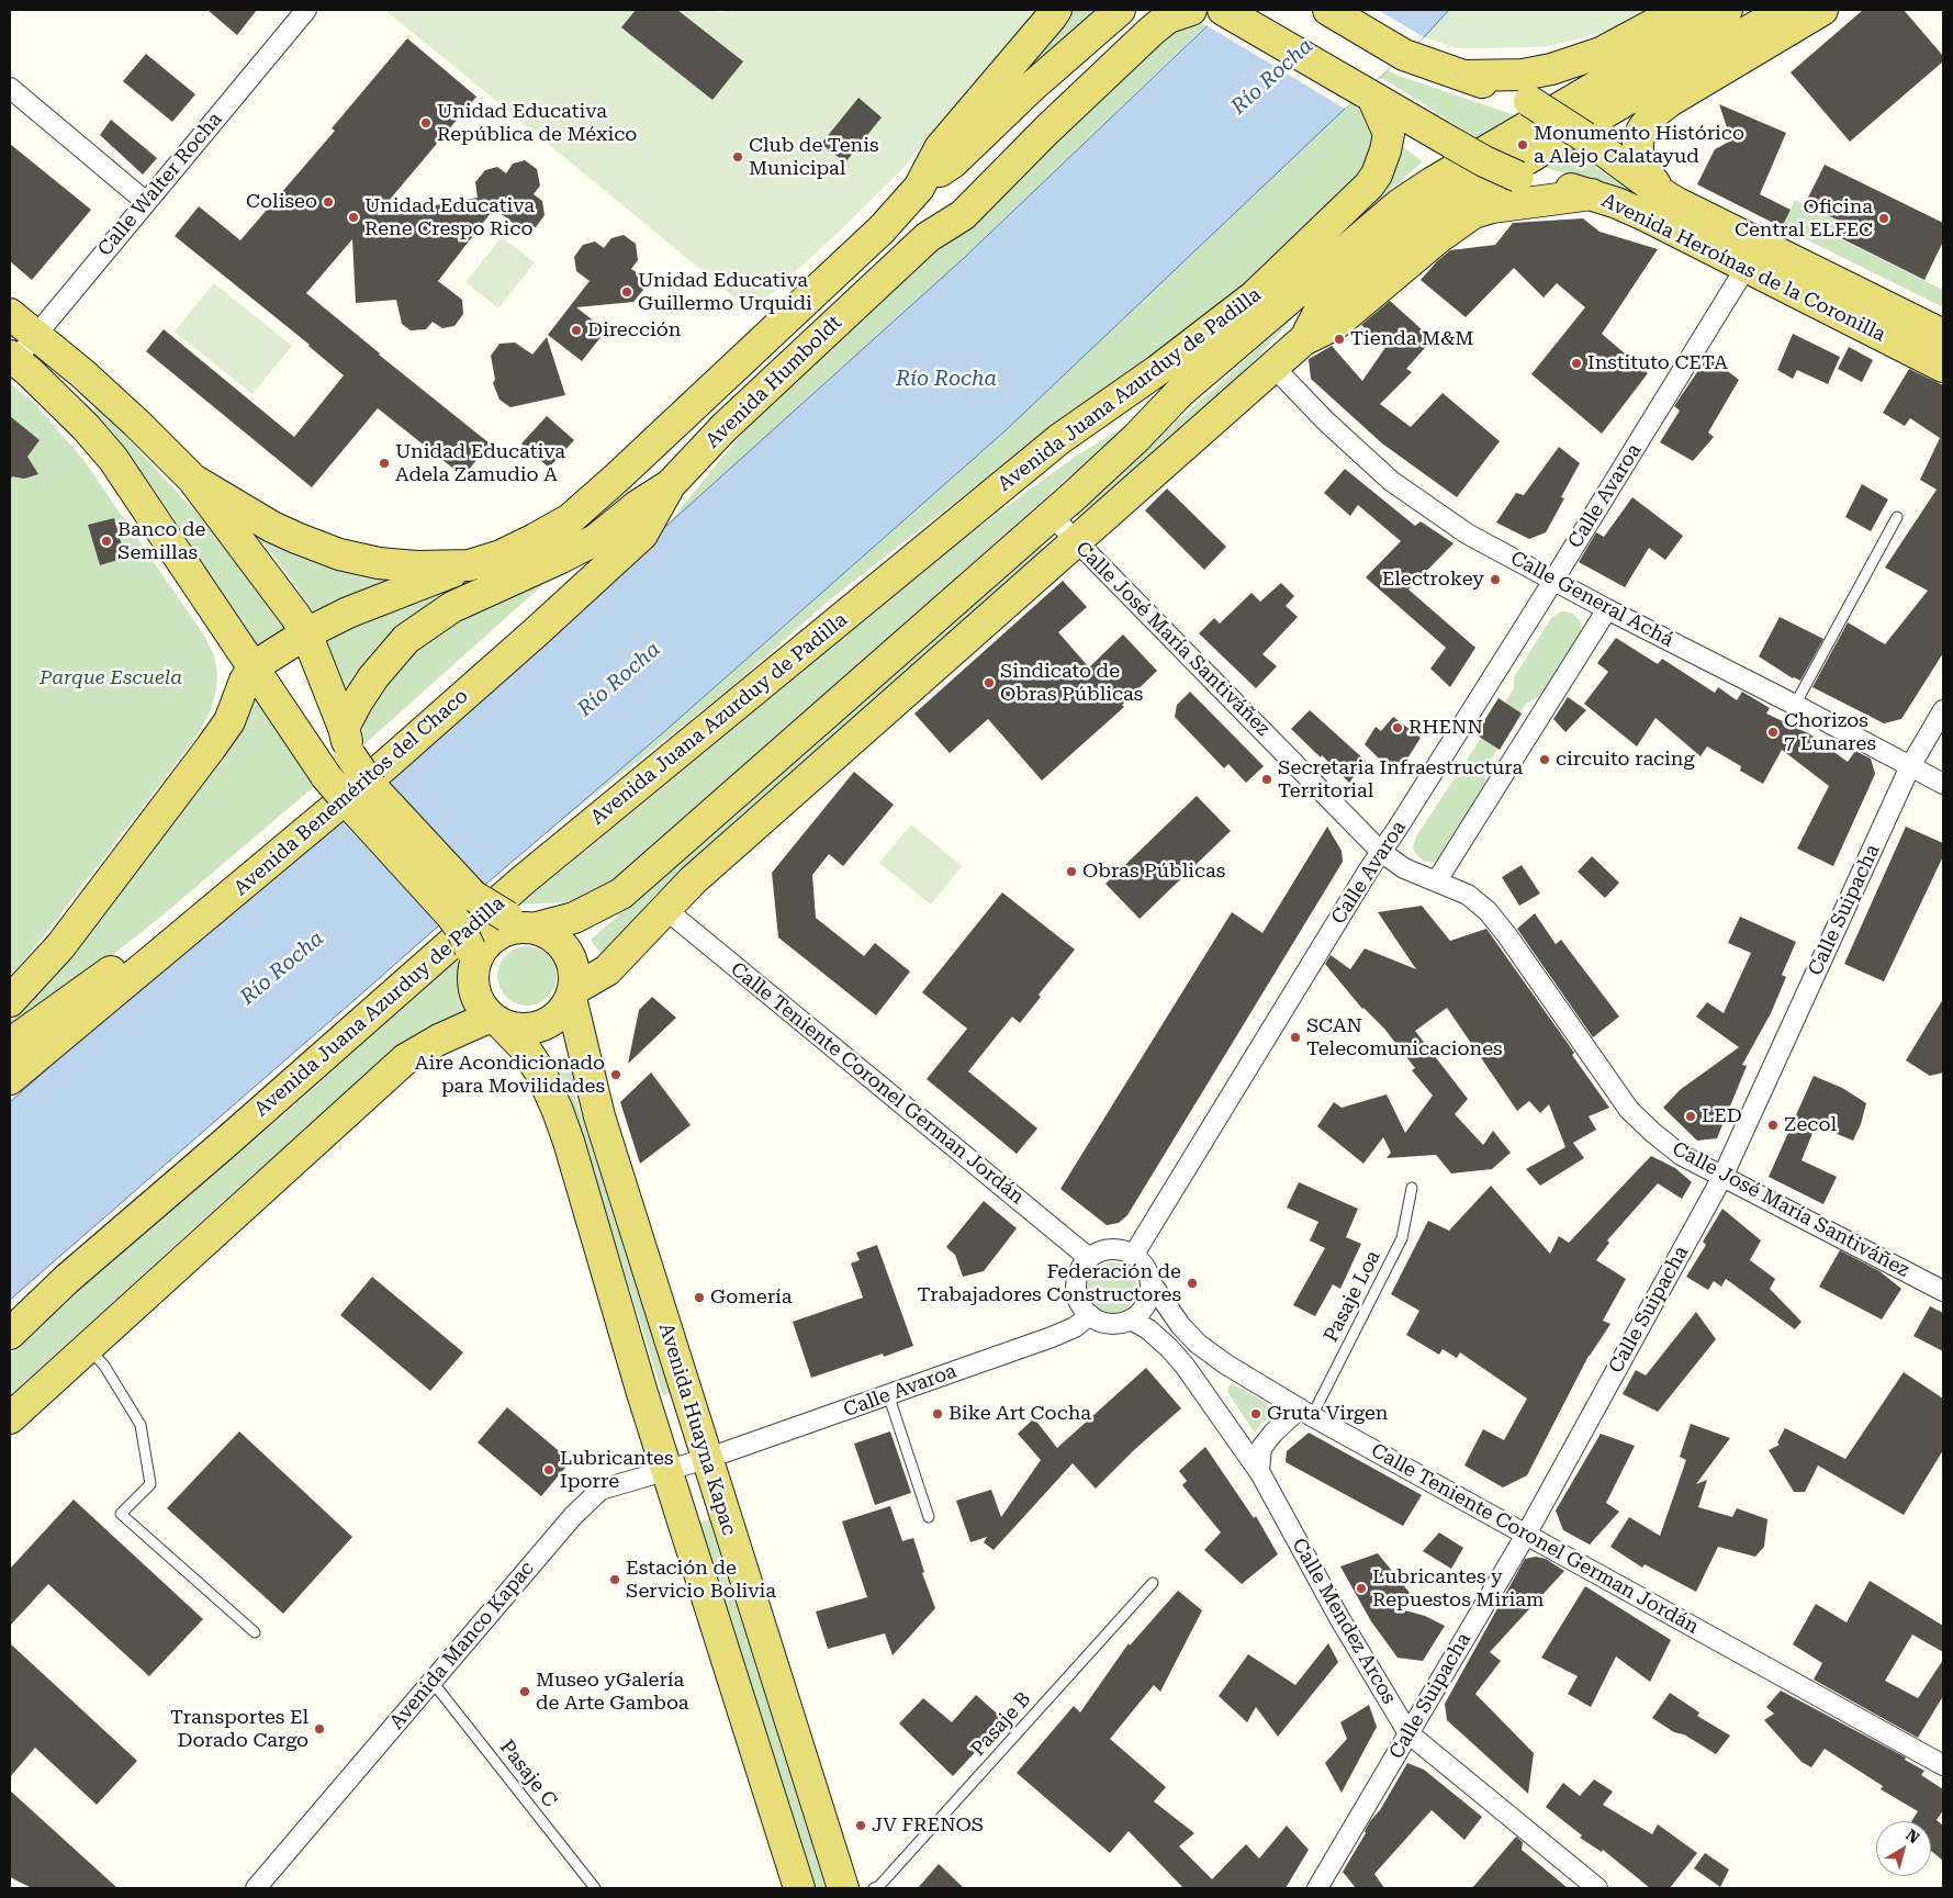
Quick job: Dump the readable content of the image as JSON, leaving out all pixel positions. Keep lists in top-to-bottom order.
{
  "streets": {
    "main road": [
      "Avenida Heroínas de la Coronilla",
      "Avenida Humboldt",
      "Avenida Juana Azurduy de Padilla",
      "Avenida Beneméritos del Chaco",
      "Avenida Huayna Kapac"
    ],
    "street": [
      "Calle Walter Rocha",
      "Calle Avaroa",
      "Calle General Achá",
      "Calle José María Santiváñez",
      "Calle Suipacha",
      "Calle Teniente Coronel German Jordán",
      "Calle Mendez Arcos",
      "Avenida Manco Kapac"
    ],
    "lane": ["Pasaje Loa", "Pasaje B", "Pasaje C"]
  },
  "crossings": [
    ["Avenida Heroínas de la Coronilla", "Avenida Juana Azurduy de Padilla"],
    ["Avenida Heroínas de la Coronilla", "Calle Avaroa"],
    ["Avenida Humboldt", "Avenida Beneméritos del Chaco"],
    ["Calle Avaroa", "Calle General Achá"],
    ["Calle Avaroa", "Calle José María Santiváñez"],
    ["Calle Avaroa", "Calle Teniente Coronel German Jordán"],
    ["Calle Avaroa", "Avenida Huayna Kapac"],
    ["Calle Avaroa", "Calle Mendez Arcos"],
    ["Calle Avaroa", "Avenida Manco Kapac"],
    ["Calle General Achá", "Calle Suipacha"],
    ["Calle José María Santiváñez", "Calle Suipacha"],
    ["Calle Suipacha", "Calle Teniente Coronel German Jordán"],
    ["Calle Suipacha", "Calle Mendez Arcos"],
    ["Calle Teniente Coronel German Jordán", "Pasaje Loa"],
    ["Calle Teniente Coronel German Jordán", "Calle Mendez Arcos"],
    ["Avenida Huayna Kapac", "Avenida Manco Kapac"],
    ["Avenida Manco Kapac", "Pasaje C"]
  ],
  "water": ["Río Rocha"],
  "parks": ["Parque Escuela"],
  "places": [
    "Unidad Educativa República de México",
    "Monumento Histórico a Alejo Calatayud",
    "Club de Tenis Municipal",
    "Coliseo",
    "Unidad Educativa Rene Crespo Rico",
    "Oficina Central ELFEC",
    "Unidad Educativa Guillermo Urquidi",
    "Dirección",
    "Tienda M&M",
    "Instituto CETA",
    "Unidad Educativa Adela Zamudio A",
    "Banco de Semillas",
    "Electrokey",
    "Sindicato de Obras Públicas",
    "RHENN",
    "Chorizos 7 Lunares",
    "circuito racing",
    "Secretaria Infraestructura Territorial",
    "Obras Públicas",
    "SCAN Telecomunicaciones",
    "Aire Acondicionado para Movilidades",
    "LED",
    "Zecol",
    "Federación de Trabajadores Constructores",
    "Gomería",
    "Bike Art Cocha",
    "Gruta Virgen",
    "Lubricantes Iporre",
    "Estación de Servicio Bolivia",
    "Lubricantes y Repuestos Miriam",
    "Museo yGalería de Arte Gamboa",
    "Transportes El Dorado Cargo",
    "JV FRENOS"
  ],
  "north": "top right"
}
